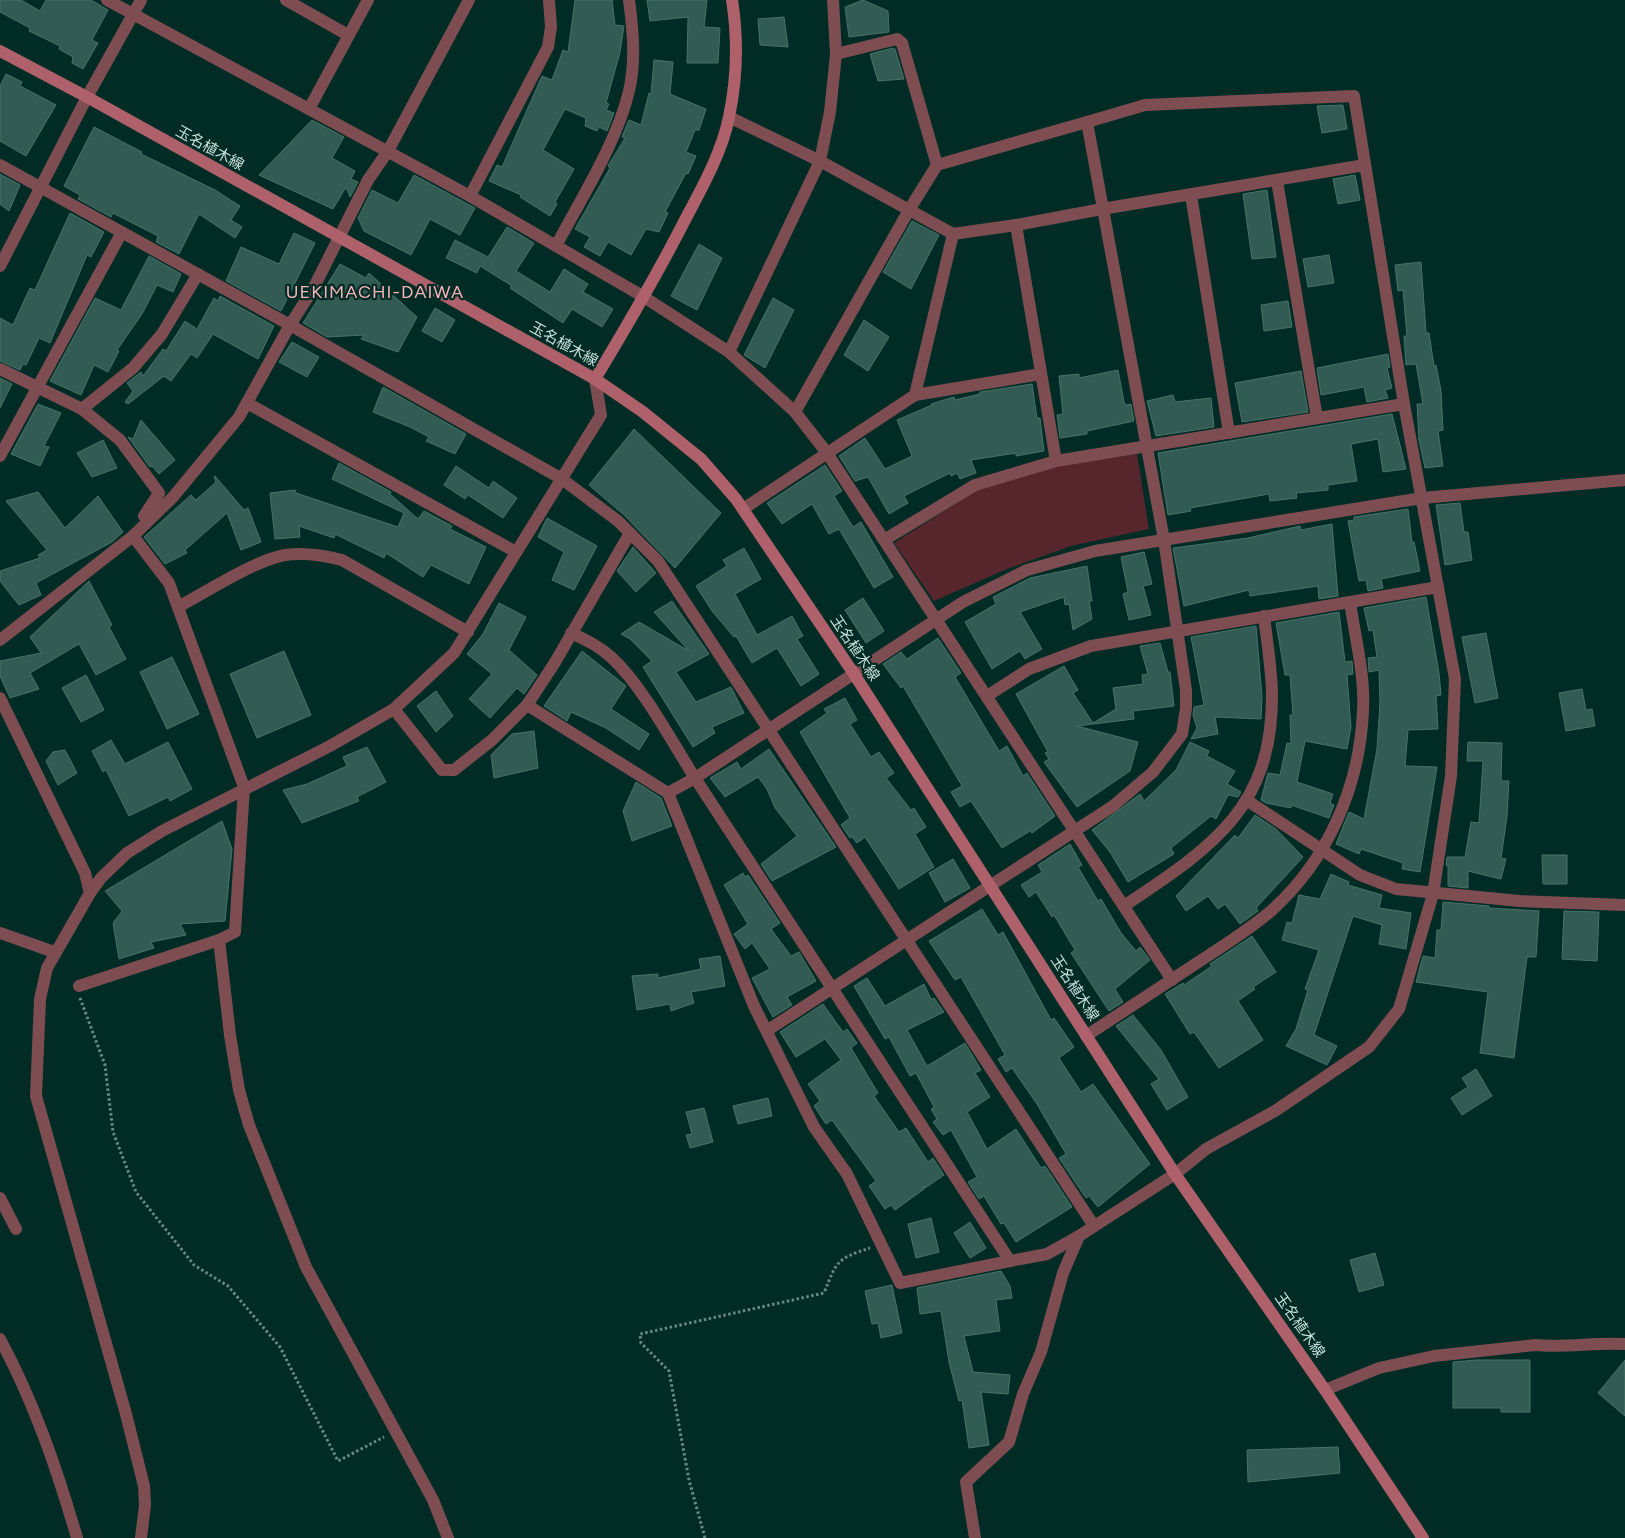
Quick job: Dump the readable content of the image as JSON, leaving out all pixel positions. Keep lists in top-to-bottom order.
{
  "streets": {
    "main road": ["玉名植木線"]
  },
  "districts": ["UEKIMACHI-DAIWA"]
}
